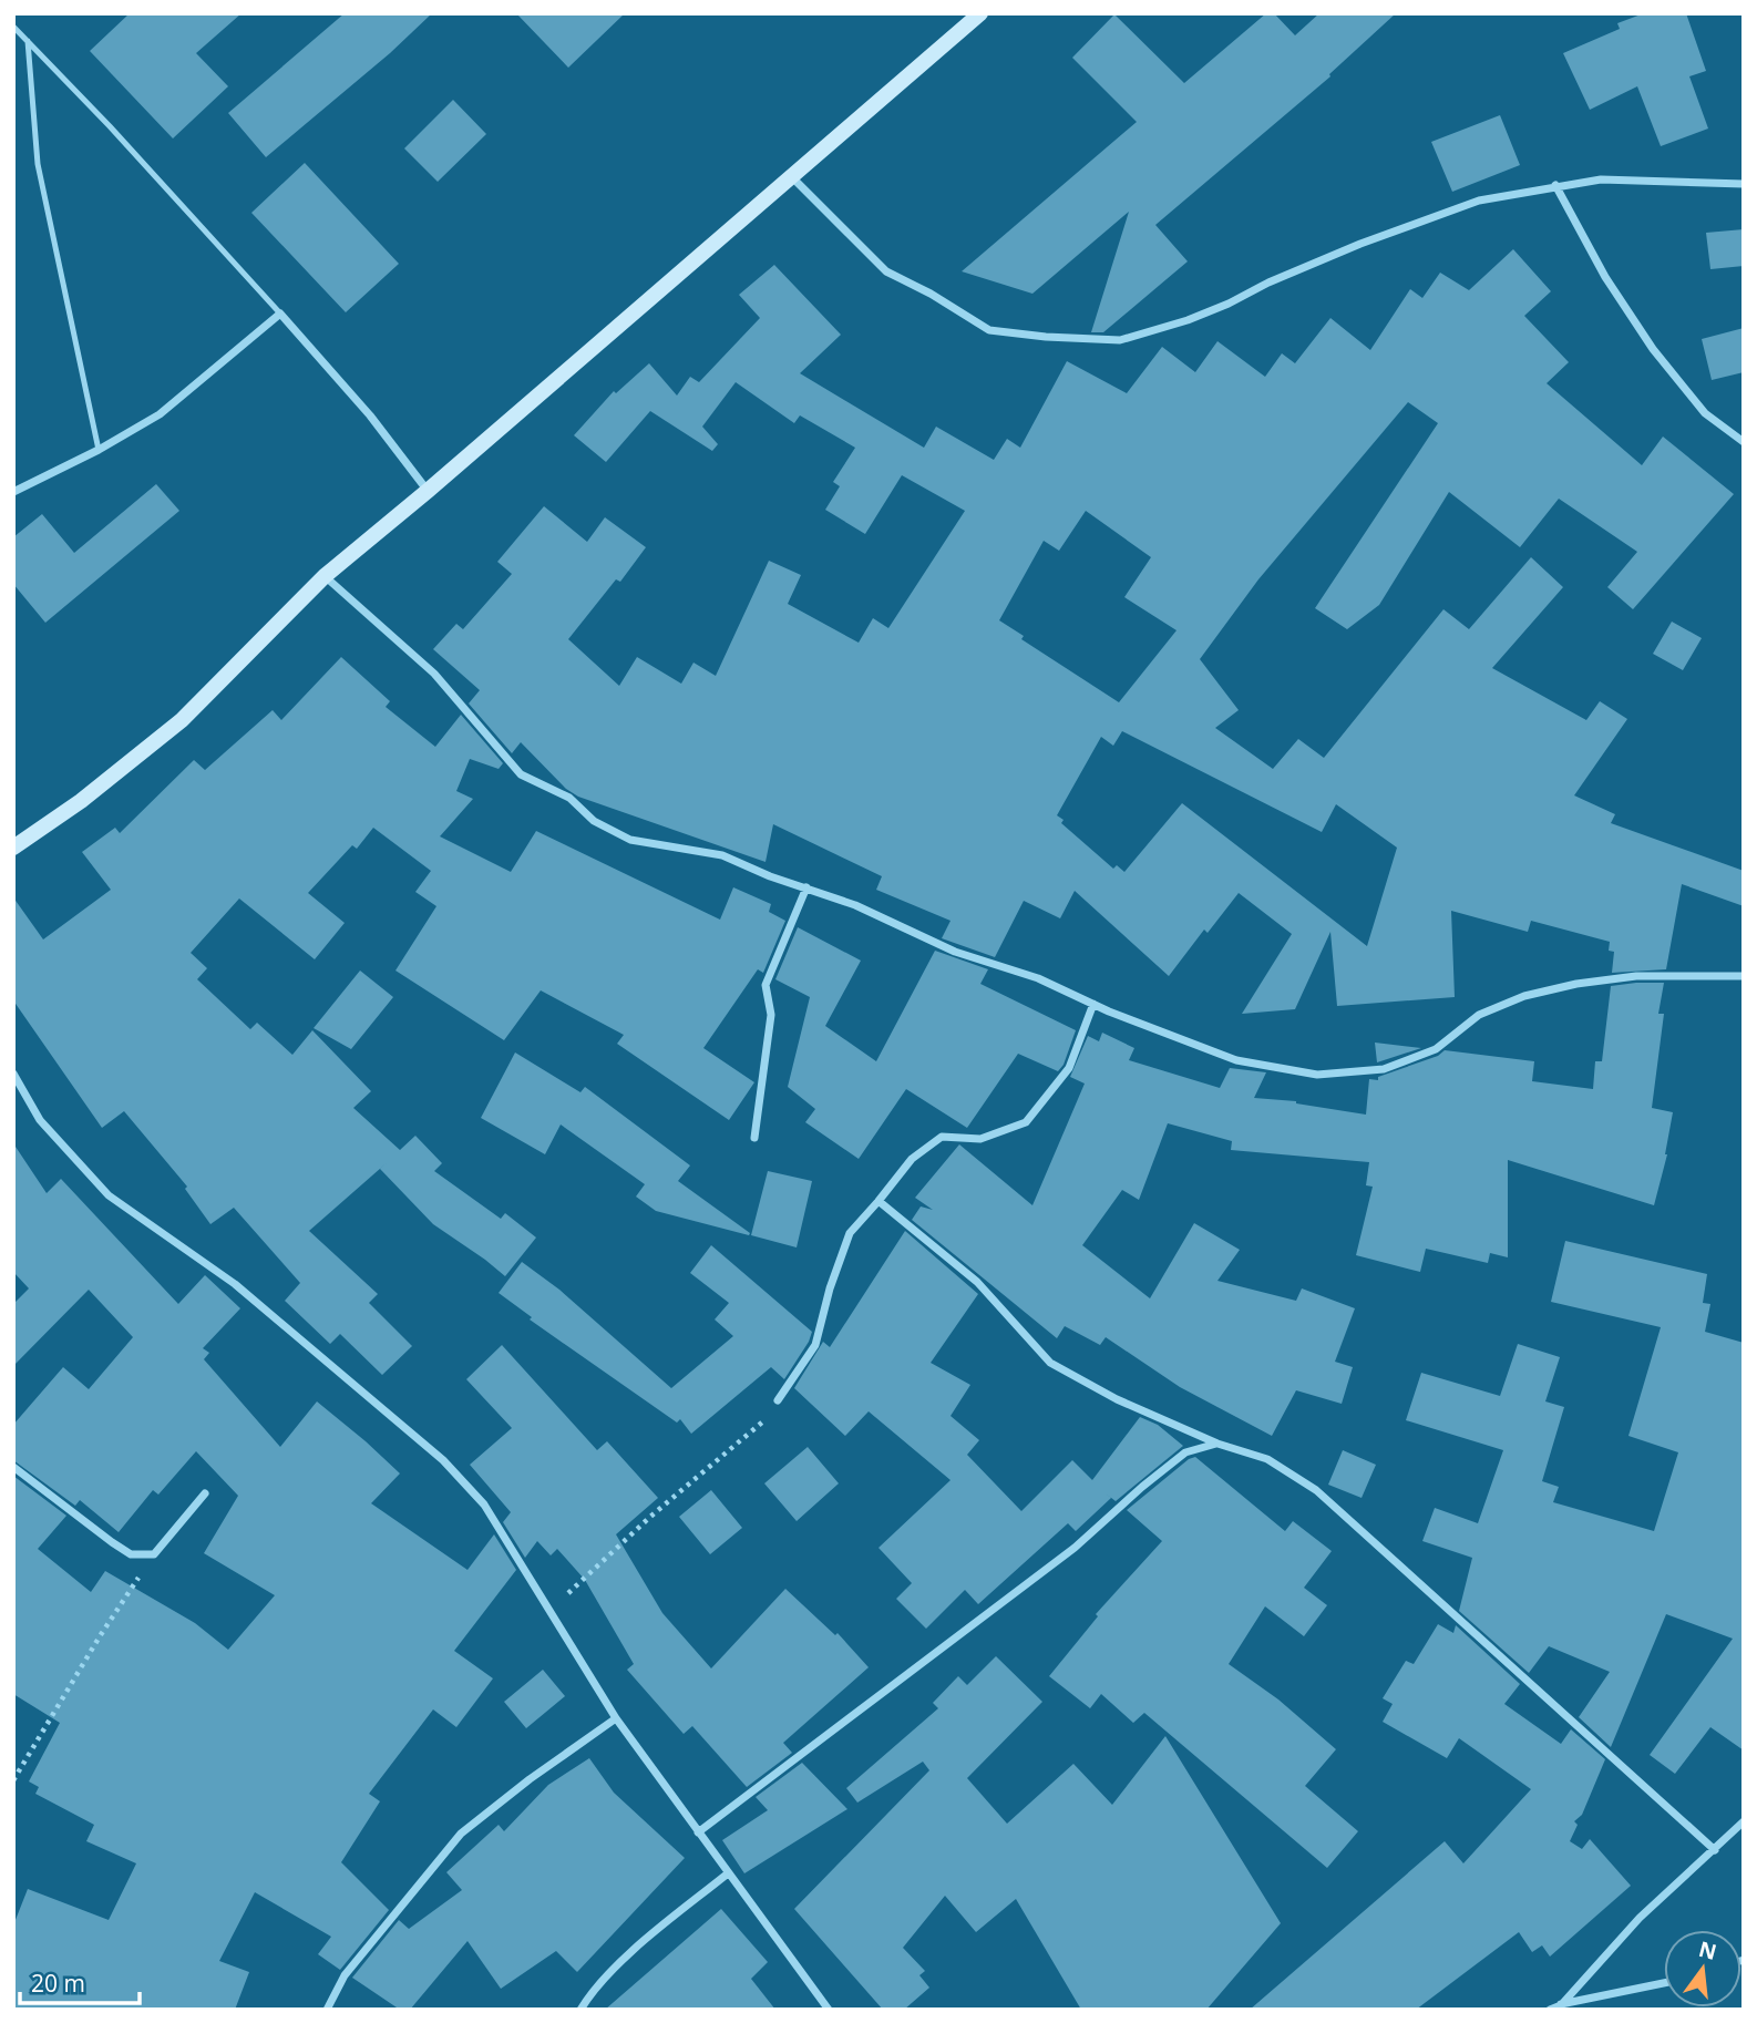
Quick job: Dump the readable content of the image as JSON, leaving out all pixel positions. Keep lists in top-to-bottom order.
{
  "scale_bar": "20 m",
  "north": "top"
}
